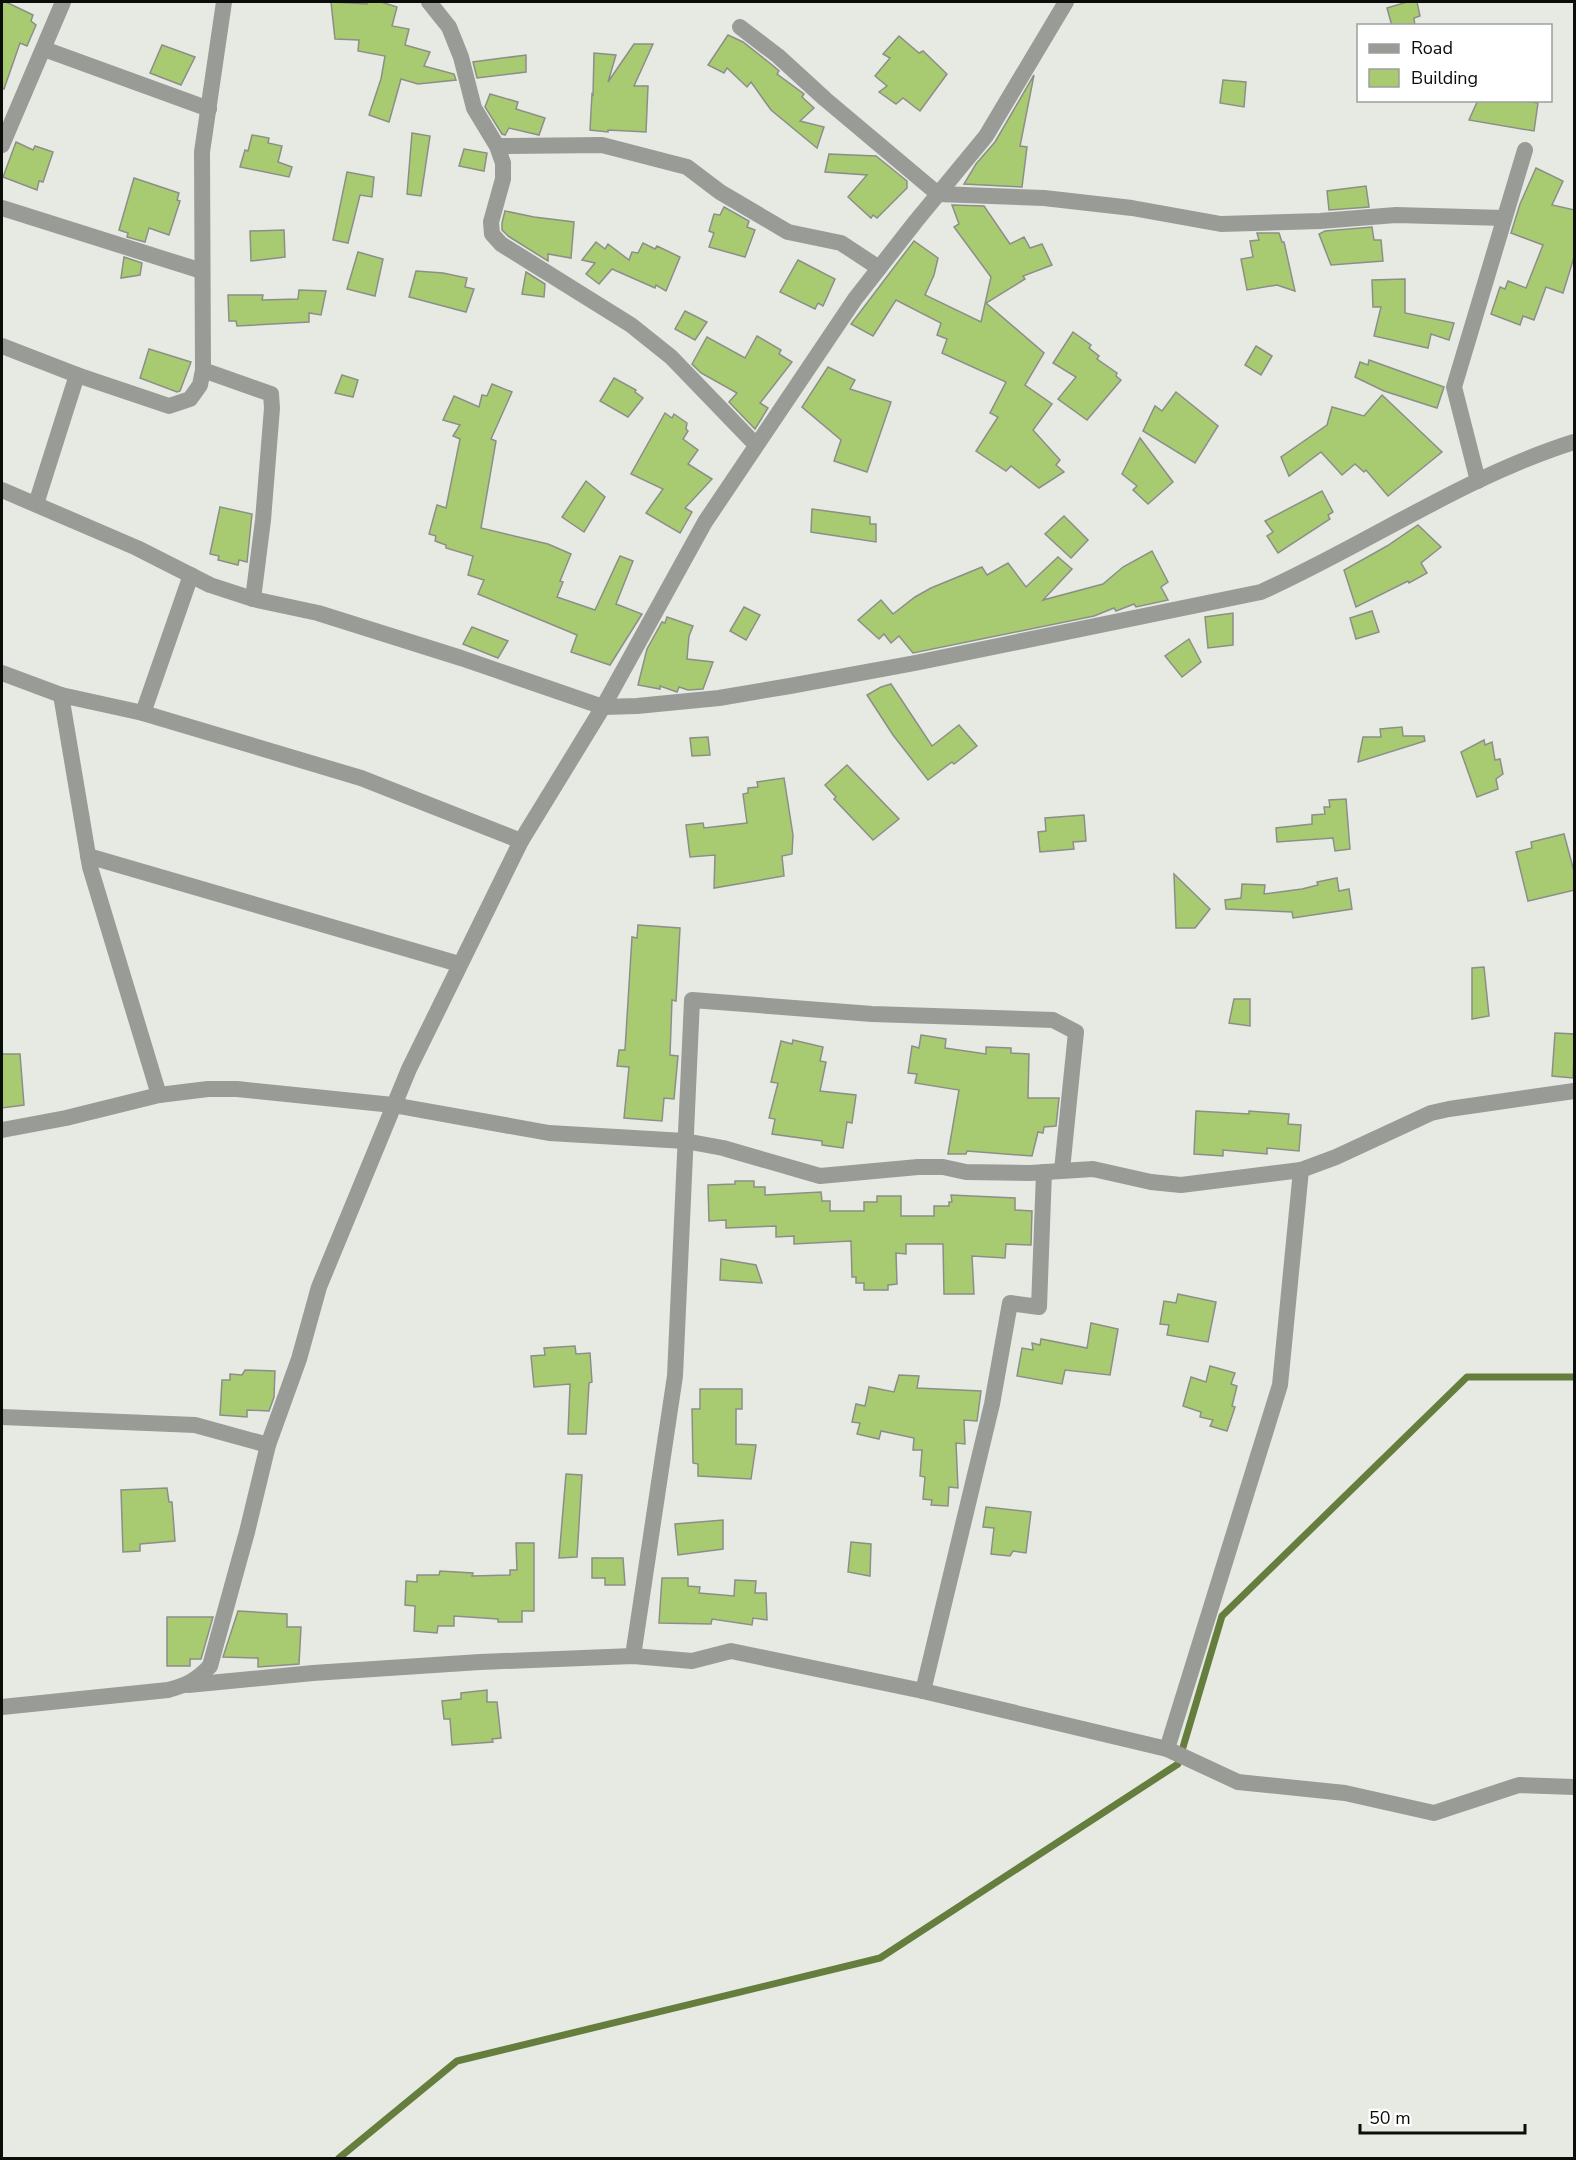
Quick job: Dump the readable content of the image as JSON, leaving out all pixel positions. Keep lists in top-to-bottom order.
{
  "legend": ["Road", "Building"],
  "scale_bar": "50 m"
}
